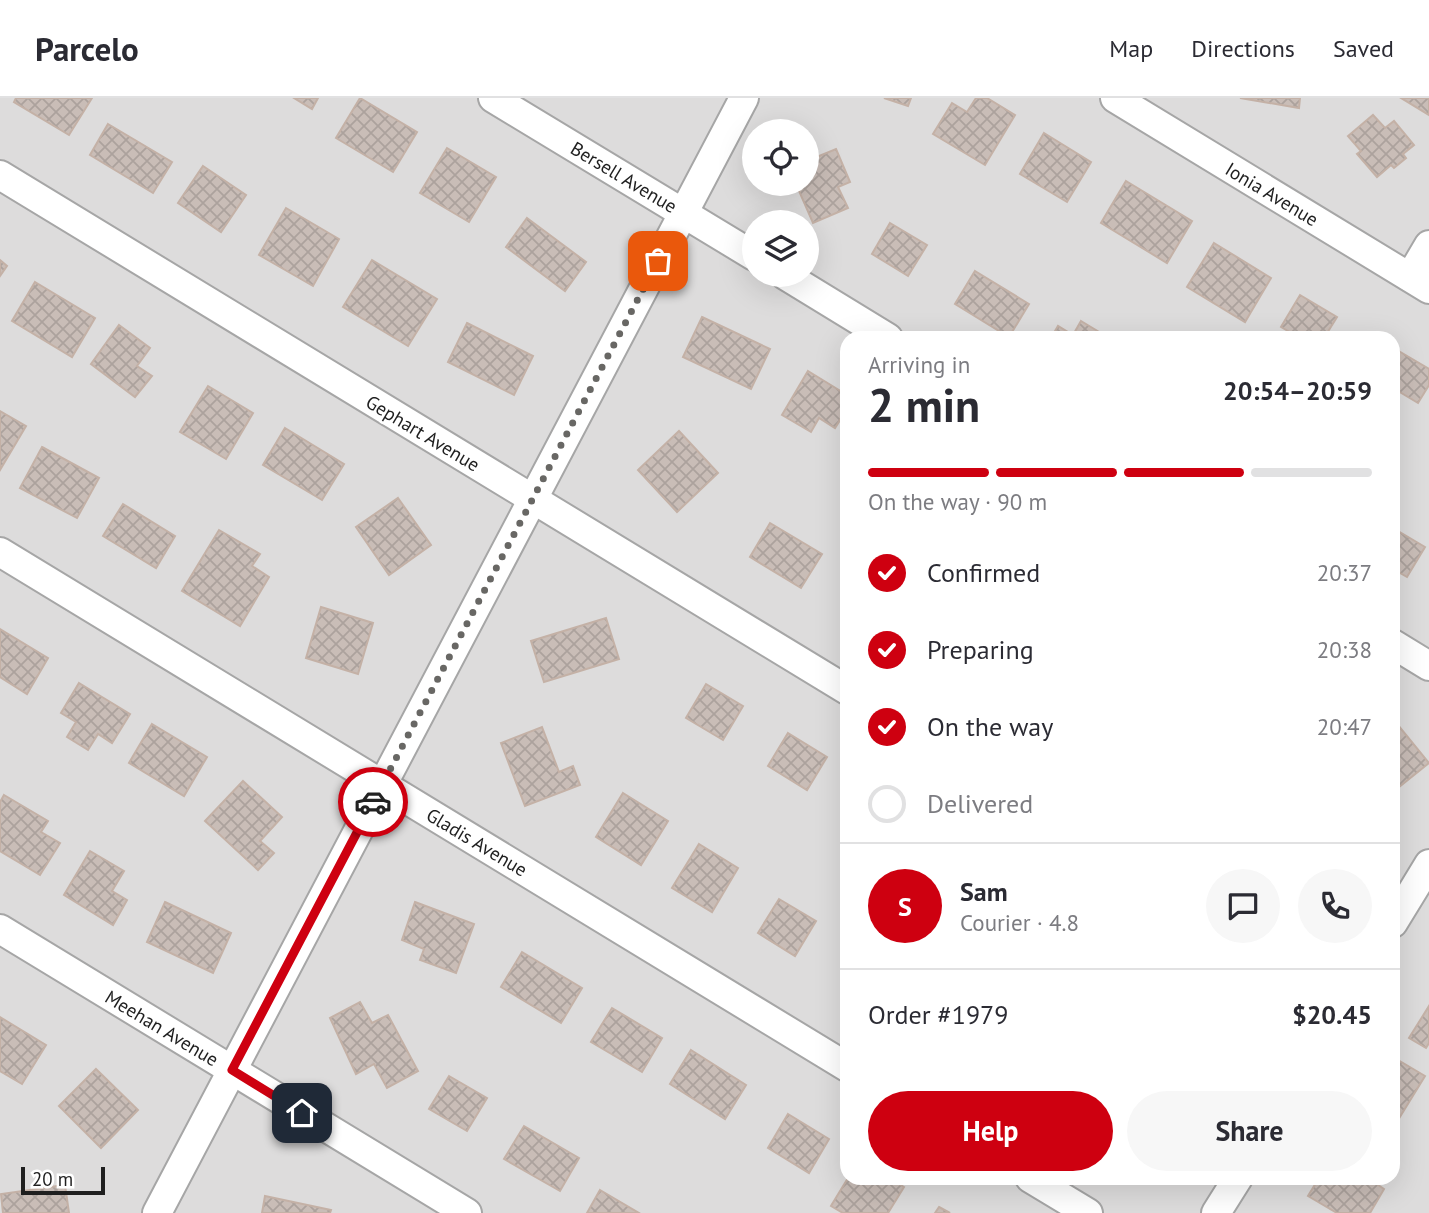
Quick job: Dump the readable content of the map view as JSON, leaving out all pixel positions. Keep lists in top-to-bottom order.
{
  "streets": {
    "street": [
      "Bersell Avenue",
      "Ionia Avenue",
      "Gephart Avenue",
      "Gladis Avenue",
      "Meehan Avenue"
    ]
  },
  "scale_bar": "20 m",
  "page": {
    "header": "Parcelo",
    "nav": ["Map", "Directions", "Saved"],
    "heading": ["2 min", "Arriving in", "20:54–20:59"],
    "panel": [
      "Sam",
      "Courier · 4.8",
      "Order #1979",
      "$20.45"
    ],
    "bar": "On the way · 90 m",
    "list": [
      ["Confirmed", "20:37"],
      ["Preparing", "20:38"],
      ["On the way", "20:47"],
      "Delivered"
    ],
    "round": "S",
    "buttons": ["Help", "Share"],
    "scale": "20 m"
  }
}
